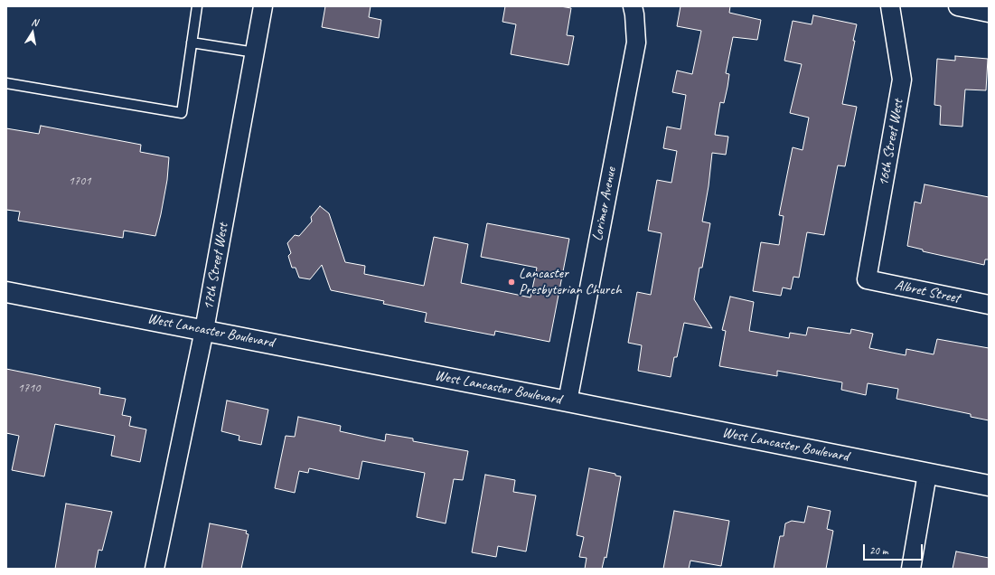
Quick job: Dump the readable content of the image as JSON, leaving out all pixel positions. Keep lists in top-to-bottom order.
{
  "streets": {
    "street": [
      "16th Street West",
      "Lorimer Avenue",
      "17th Street West",
      "Albret Street",
      "West Lancaster Boulevard"
    ]
  },
  "crossings": [
    ["16th Street West", "Albret Street"],
    ["Lorimer Avenue", "West Lancaster Boulevard"],
    ["17th Street West", "West Lancaster Boulevard"]
  ],
  "places": ["Lancaster Presbyterian Church"],
  "house_numbers": ["1701", "1710"],
  "scale_bar": "20 m",
  "north": "top"
}
